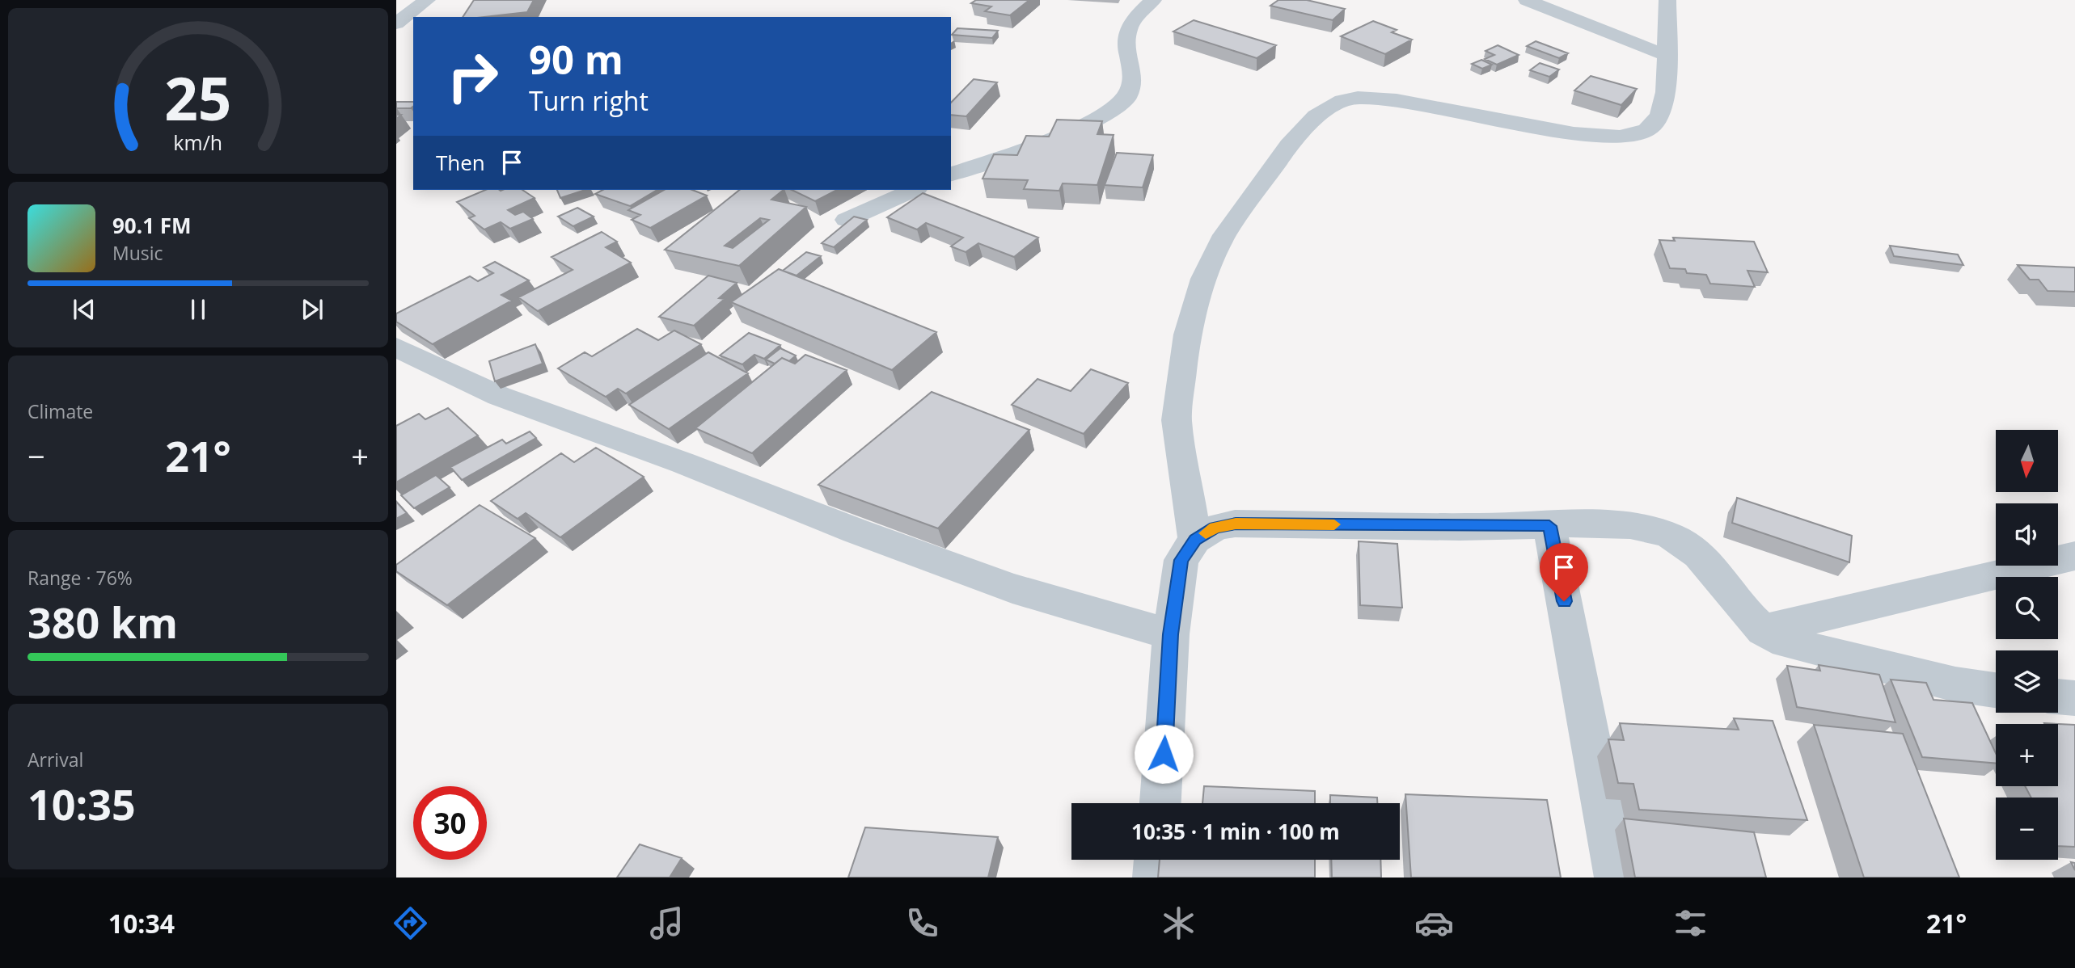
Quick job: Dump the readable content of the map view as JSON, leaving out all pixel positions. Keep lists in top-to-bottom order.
{
  "north": "bottom",
  "page": {
    "turn": ["90 m", "Turn right"],
    "then": "Then",
    "song": ["90.1 FM", "Music"],
    "tile": [
      "Climate",
      ["Range · 76%", "380 km"],
      ["Arrival", "10:35"]
    ],
    "map_buttons": ["+", "−"],
    "heat": ["−", "21°", "+"],
    "limit": "30",
    "trip": "10:35 · 1 min · 100 m",
    "tabs": ["10:34", "21°"],
    "gauge": ["25", "km/h"]
  }
}
